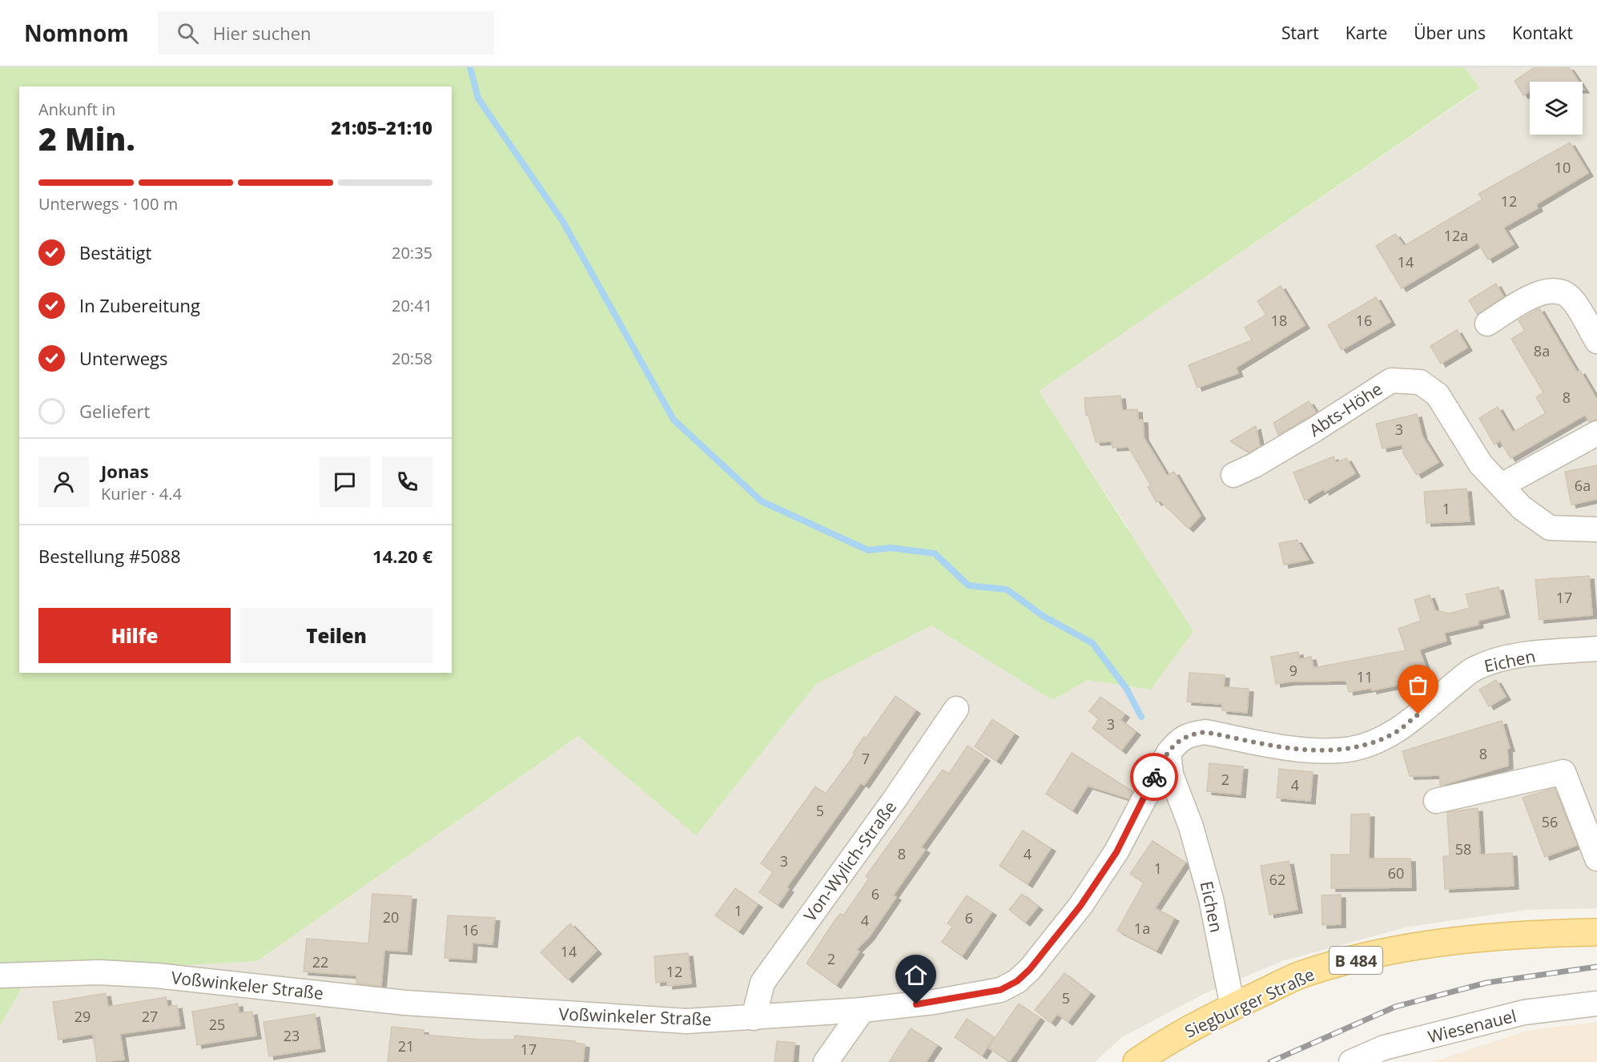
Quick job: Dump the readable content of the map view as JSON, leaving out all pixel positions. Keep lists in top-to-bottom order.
{
  "streets": {
    "main road": ["B 484", "Siegburger Straße"],
    "street": [
      "Abts-Höhe",
      "Eichen",
      "Von-Wylich-Straße",
      "Voßwinkeler Straße",
      "Wiesenauel"
    ]
  },
  "crossings": [
    ["Eichen", "Voßwinkeler Straße"],
    ["Eichen", "Siegburger Straße"],
    ["Von-Wylich-Straße", "Voßwinkeler Straße"]
  ],
  "house_numbers": [
    "10",
    "12",
    "12a",
    "14",
    "18",
    "16",
    "8a",
    "8",
    "3",
    "6a",
    "1",
    "17",
    "9",
    "11",
    "3",
    "8",
    "7",
    "2",
    "4",
    "5",
    "56",
    "58",
    "8",
    "4",
    "3",
    "1",
    "60",
    "62",
    "6",
    "1",
    "20",
    "6",
    "4",
    "1a",
    "16",
    "14",
    "2",
    "22",
    "12",
    "5",
    "29",
    "27",
    "25",
    "23",
    "21",
    "17"
  ],
  "page": {
    "header": "Nomnom",
    "search": "Hier suchen",
    "nav": [
      "Start",
      "Karte",
      "Über uns",
      "Kontakt"
    ],
    "heading": ["2 Min.", "Ankunft in", "21:05–21:10"],
    "panel": [
      "Jonas",
      "Kurier · 4.4",
      "Bestellung #5088",
      "14.20 €"
    ],
    "bar": "Unterwegs · 100 m",
    "list": [
      ["Bestätigt", "20:35"],
      ["In Zubereitung", "20:41"],
      ["Unterwegs", "20:58"],
      "Geliefert"
    ],
    "buttons": ["Hilfe", "Teilen"]
  }
}
